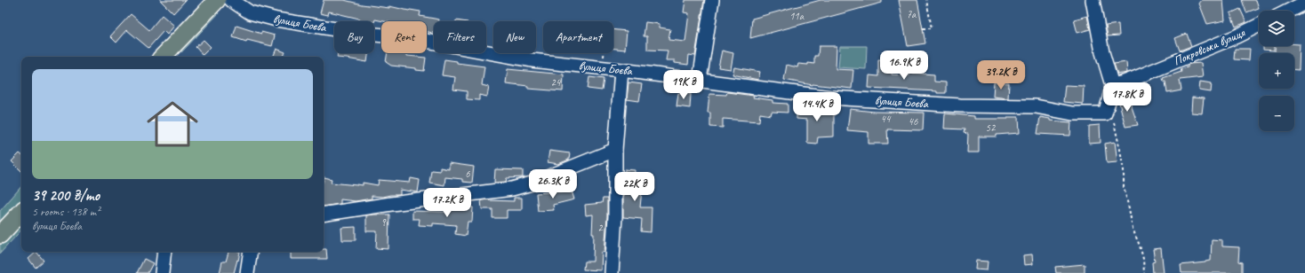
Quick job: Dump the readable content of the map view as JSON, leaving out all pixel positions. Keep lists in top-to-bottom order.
{
  "streets": {
    "street": ["вулиця Боєва", "Покровська вулиця"]
  },
  "house_numbers": [
    "7а",
    "11а",
    "24",
    "44",
    "46",
    "52",
    "6",
    "9",
    "2"
  ],
  "page": {
    "map_buttons": ["+", "−"],
    "chip": [
      "Buy",
      "Rent",
      "Filters",
      "New",
      "Apartment"
    ],
    "price": [
      "16.9K ₴",
      "39.2K ₴",
      "19K ₴",
      "17.8K ₴",
      "14.4K ₴",
      "26.3K ₴",
      "22K ₴",
      "17.2K ₴"
    ],
    "list": [
      {
        "name": "39 200 ₴/mo",
        "note": "5 rooms · 138 m² · вулиця Боєва"
      }
    ]
  }
}
